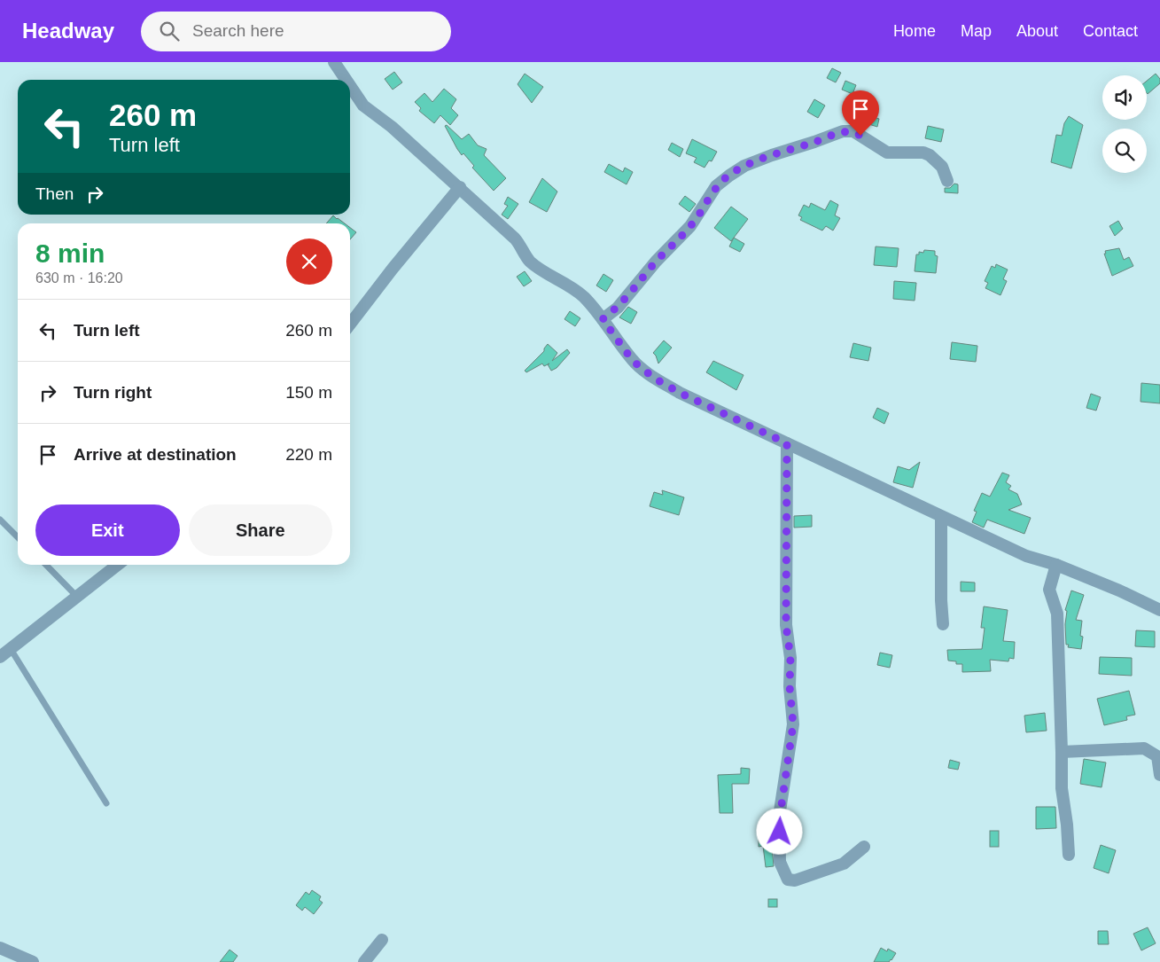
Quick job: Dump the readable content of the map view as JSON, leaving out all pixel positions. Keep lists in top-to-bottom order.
{
  "page": {
    "header": "Headway",
    "search": "Search here",
    "nav": [
      "Home",
      "Map",
      "About",
      "Contact"
    ],
    "turn": ["260 m", "Turn left"],
    "then": "Then",
    "heading": ["8 min", "630 m · 16:20"],
    "list": [
      {
        "name": "Turn left",
        "value": "260 m"
      },
      {
        "name": "Turn right",
        "value": "150 m"
      },
      {
        "name": "Arrive at destination",
        "value": "220 m"
      }
    ],
    "buttons": ["Exit", "Share"]
  }
}
